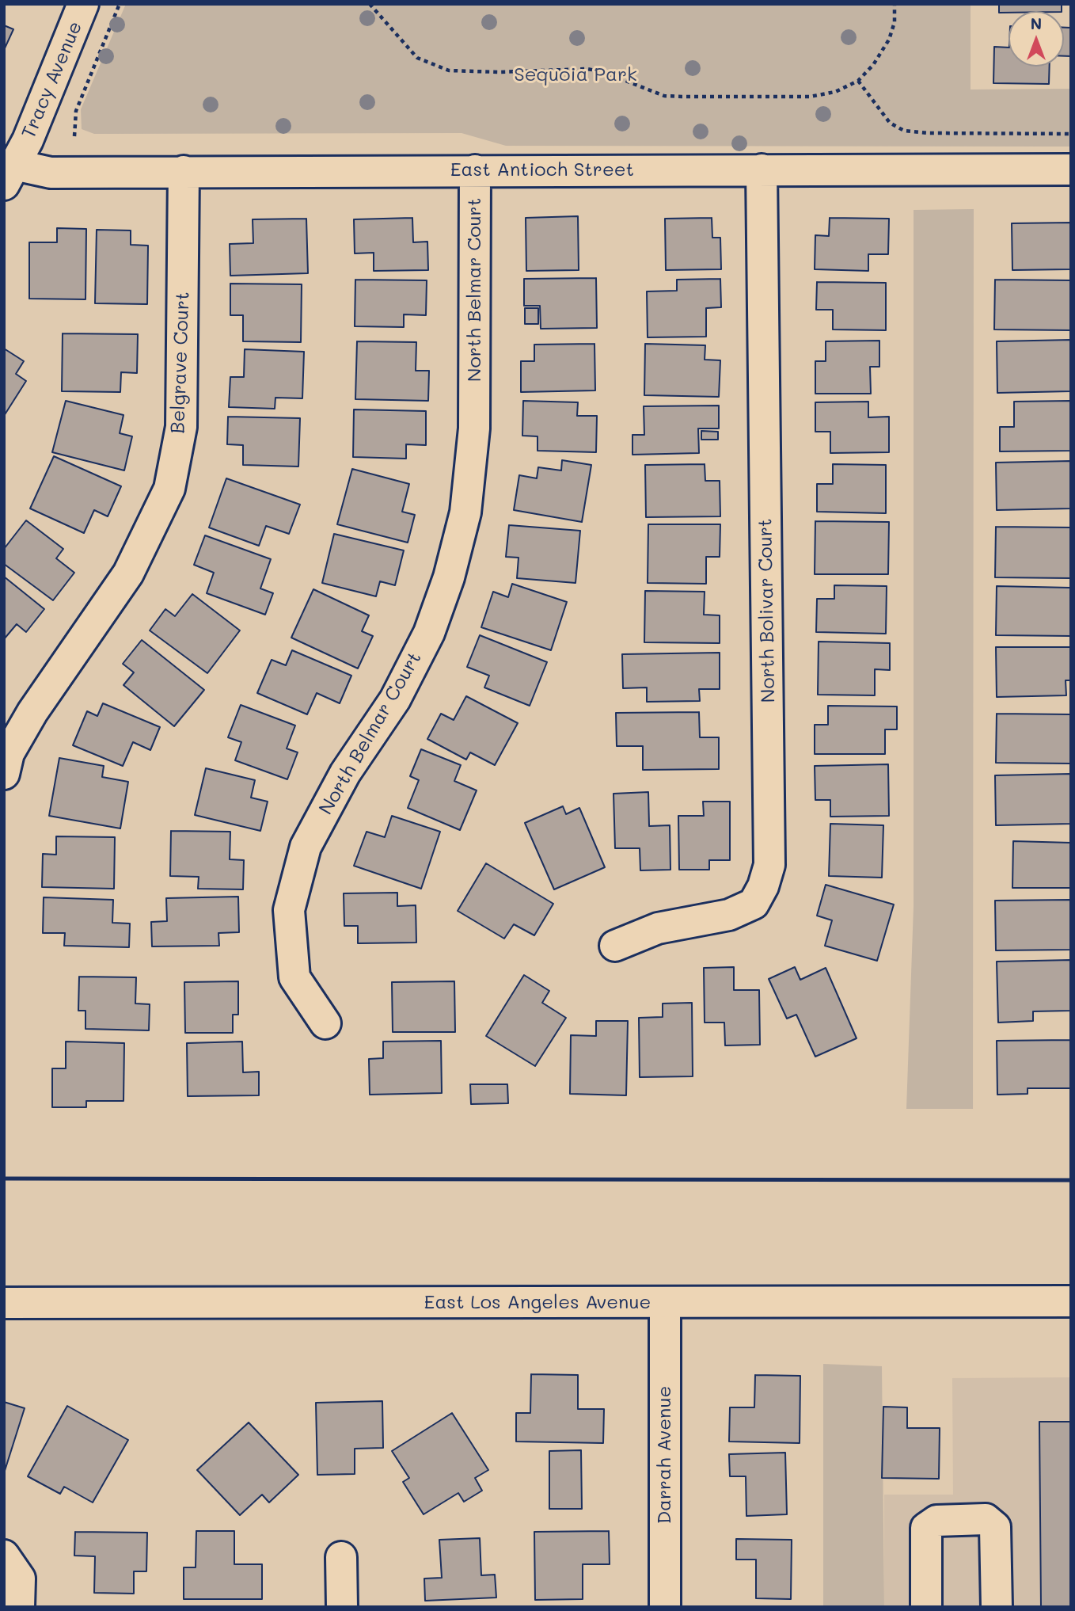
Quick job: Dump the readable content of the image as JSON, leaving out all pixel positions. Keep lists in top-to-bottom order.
{
  "streets": {
    "street": [
      "Tracy Avenue",
      "East Antioch Street",
      "North Belmar Court",
      "Belgrave Court",
      "North Bolivar Court",
      "East Los Angeles Avenue",
      "Darrah Avenue"
    ]
  },
  "crossings": [
    ["Tracy Avenue", "East Antioch Street"],
    ["East Antioch Street", "North Belmar Court"],
    ["East Antioch Street", "Belgrave Court"],
    ["East Antioch Street", "North Bolivar Court"],
    ["East Los Angeles Avenue", "Darrah Avenue"]
  ],
  "parks": ["Sequoia Park"],
  "north": "top"
}
